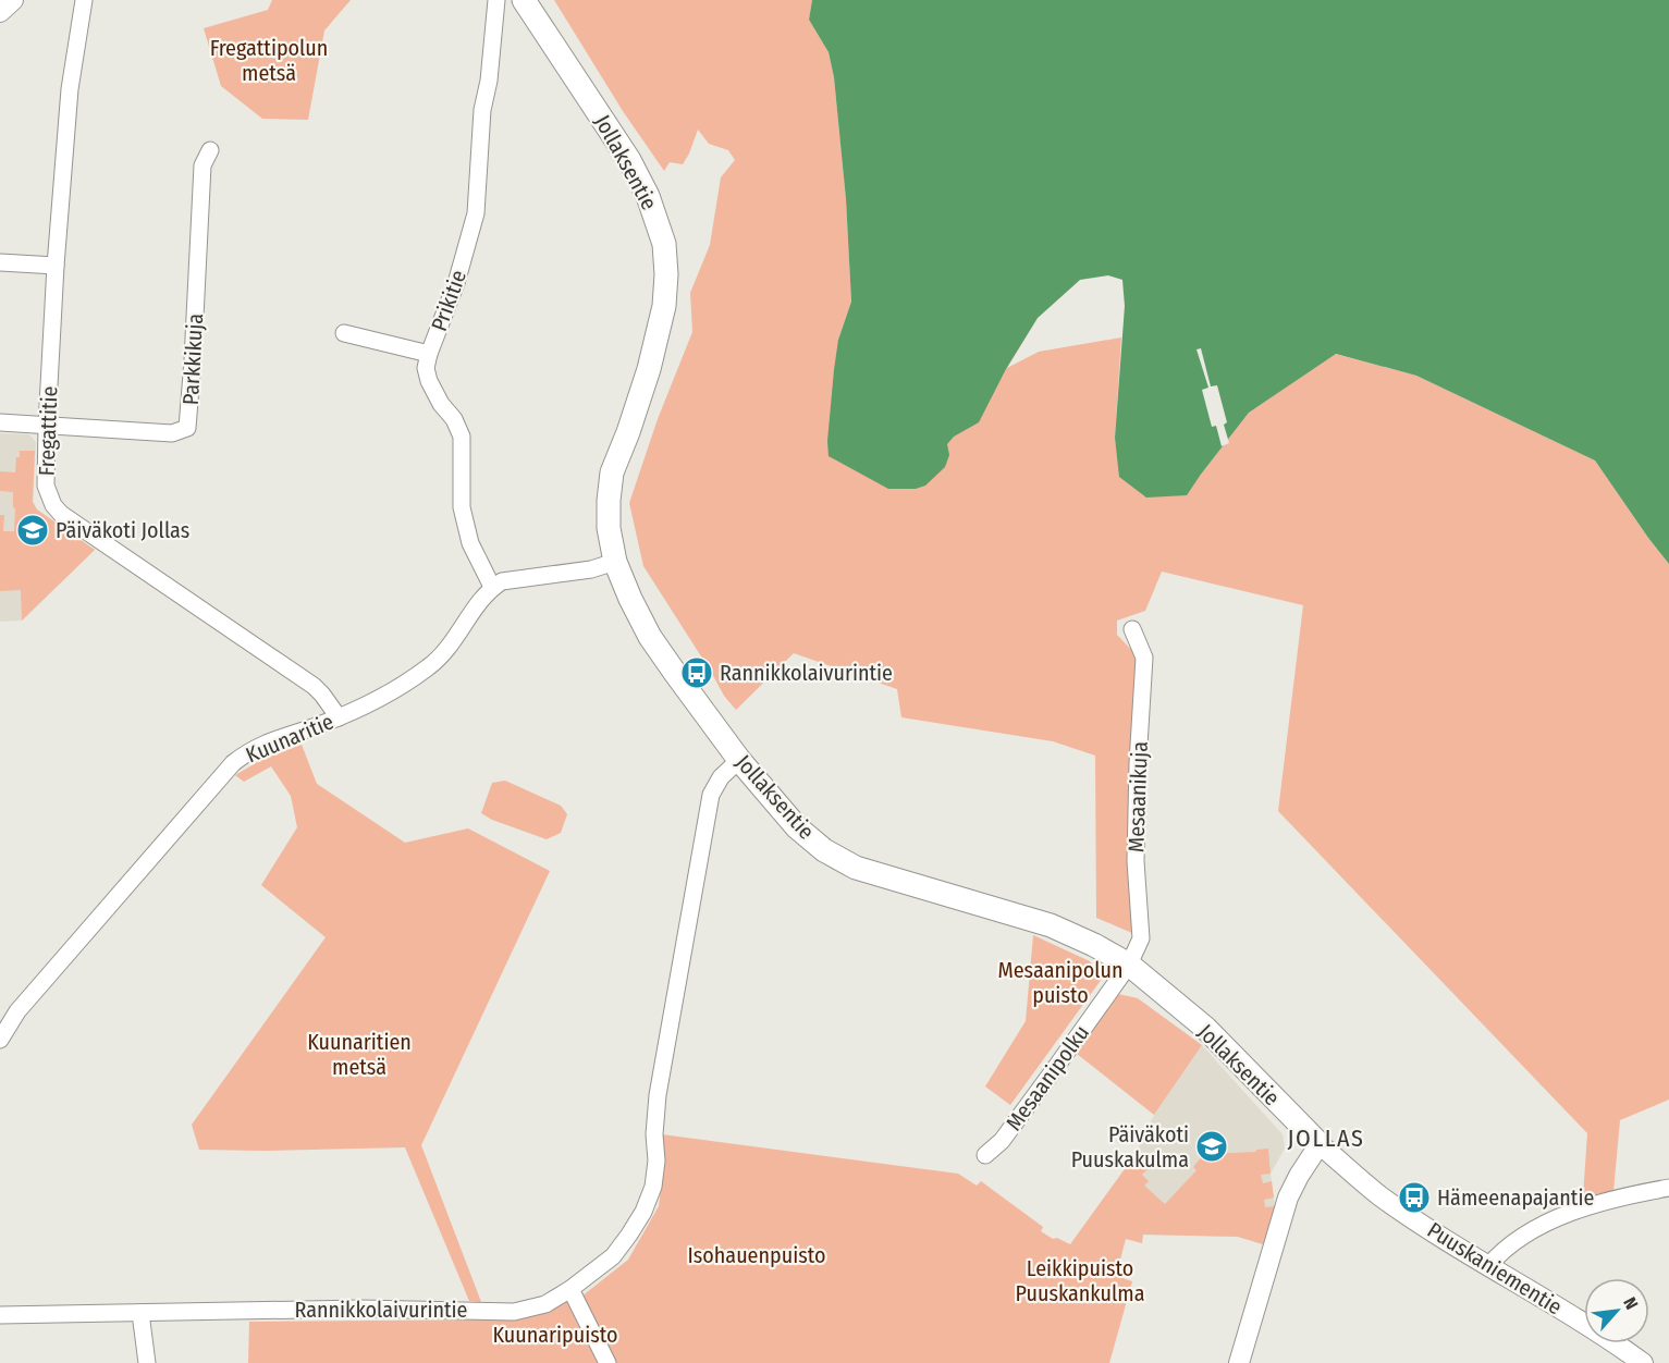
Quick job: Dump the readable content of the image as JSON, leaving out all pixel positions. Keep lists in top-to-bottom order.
{
  "streets": {
    "main road": ["Jollaksentie"],
    "street": [
      "Prikitie",
      "Parkkikuja",
      "Fregattitie",
      "Kuunaritie",
      "Mesaanikuja",
      "Mesaanipolku",
      "Puuskaniementie",
      "Rannikkolaivurintie"
    ]
  },
  "crossings": [
    ["Jollaksentie", "Mesaanikuja"],
    ["Jollaksentie", "Mesaanipolku"],
    ["Jollaksentie", "Puuskaniementie"],
    ["Jollaksentie", "Rannikkolaivurintie"],
    ["Prikitie", "Kuunaritie"],
    ["Parkkikuja", "Fregattitie"],
    ["Fregattitie", "Kuunaritie"],
    ["Mesaanikuja", "Mesaanipolku"]
  ],
  "districts": ["JOLLAS"],
  "parks": [
    "Fregattipolun metsä",
    "Mesaanipolun puisto",
    "Kuunaritien metsä",
    "Isohauenpuisto",
    "Leikkipuisto Puuskankulma",
    "Kuunaripuisto"
  ],
  "places": {
    "school or university": ["Päiväkoti Jollas", "Päiväkoti Puuskakulma"],
    "bus stop": ["Rannikkolaivurintie", "Hämeenapajantie"]
  },
  "north": "top right"
}
